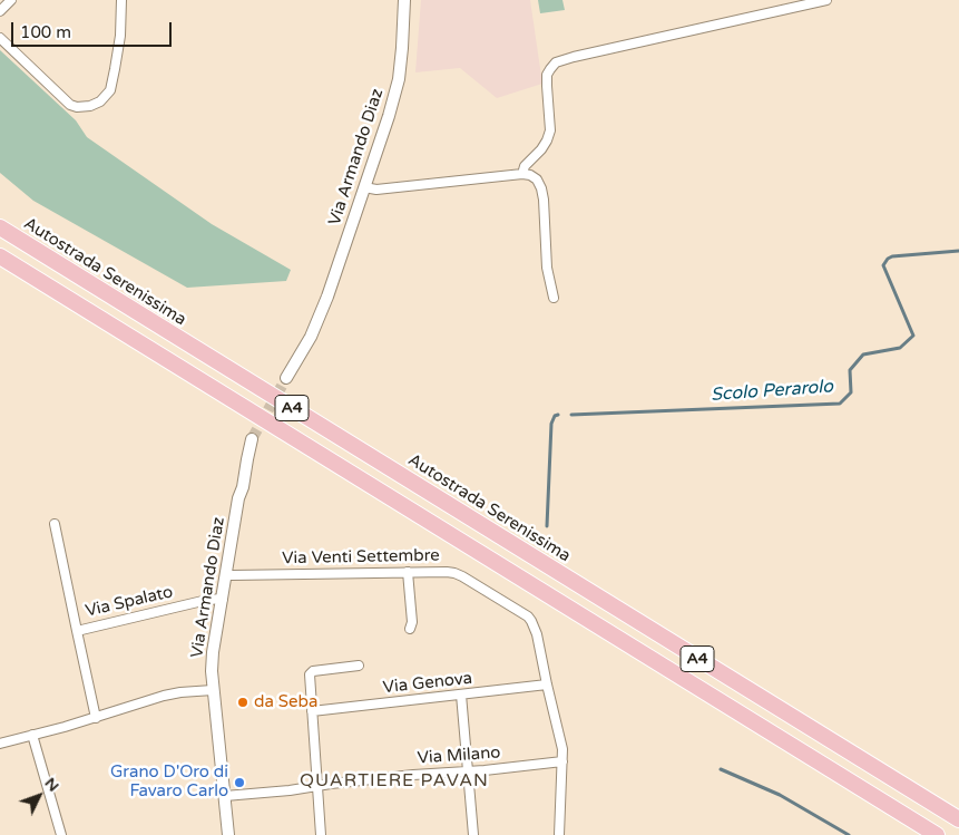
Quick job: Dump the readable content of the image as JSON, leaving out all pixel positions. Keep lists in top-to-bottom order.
{
  "streets": {
    "highway": ["Autostrada Serenissima", "A4"],
    "street": [
      "Via Armando Diaz",
      "Via Venti Settembre",
      "Via Spalato",
      "Via Genova",
      "Via Milano"
    ]
  },
  "crossings": [
    ["Via Armando Diaz", "Via Venti Settembre"],
    ["Via Armando Diaz", "Via Spalato"],
    ["Via Armando Diaz", "Via Milano"],
    ["Via Venti Settembre", "Via Genova"],
    ["Via Venti Settembre", "Via Milano"]
  ],
  "districts": ["QUARTIERE PAVAN"],
  "water": ["Scolo Perarolo"],
  "places": ["da Seba", "Grano D'Oro di Favaro Carlo"],
  "scale_bar": "100 m",
  "north": "top right"
}
